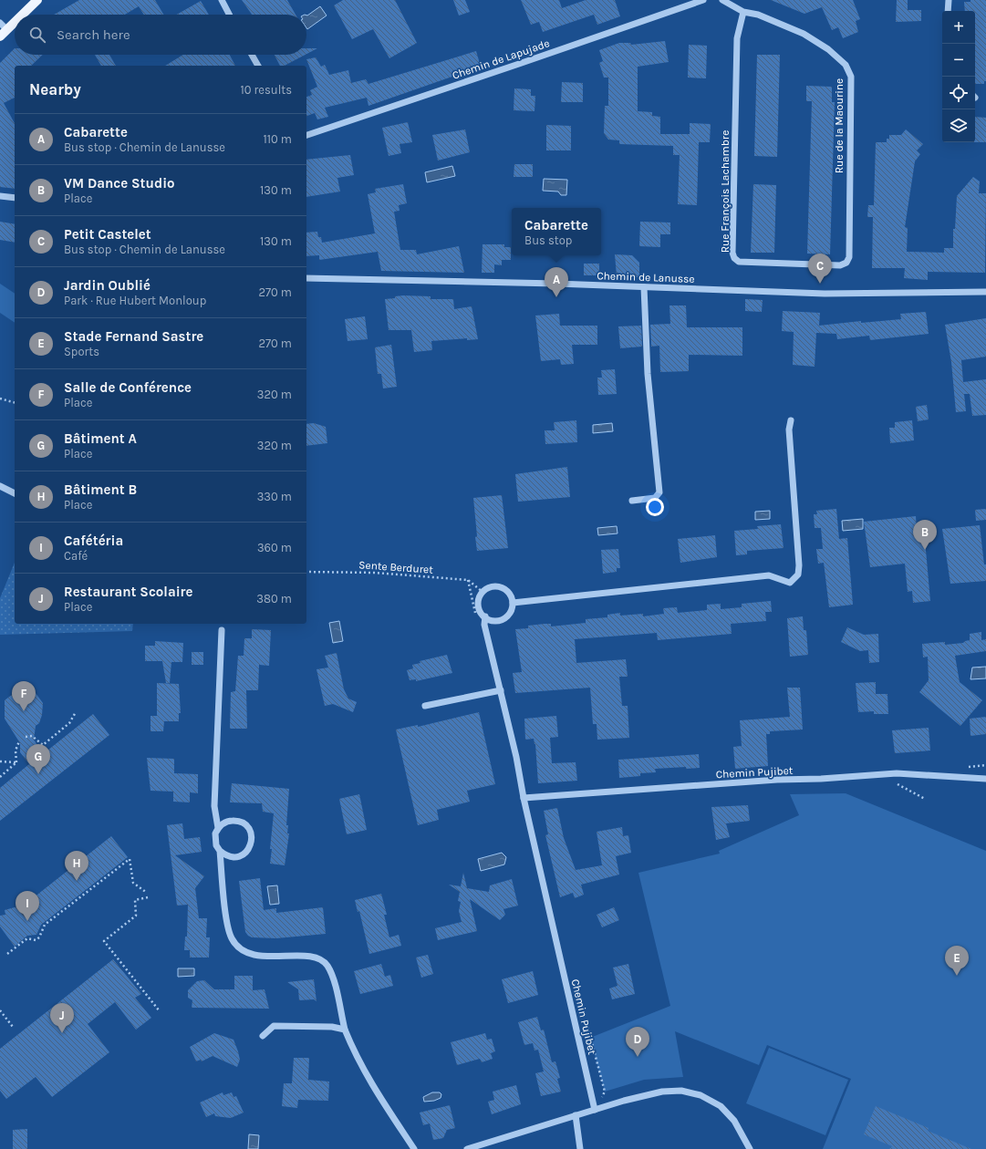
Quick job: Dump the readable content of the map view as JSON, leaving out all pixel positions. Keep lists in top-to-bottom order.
{
  "streets": {
    "street": [
      "Chemin de Lapujade",
      "Rue de la Maourine",
      "Rue François Lachambre",
      "Chemin de Lanusse",
      "Chemin Pujibet"
    ],
    "path": ["Sente Berduret"]
  },
  "crossings": [
    ["Rue de la Maourine", "Rue François Lachambre"],
    ["Sente Berduret", "Chemin Pujibet"]
  ],
  "page": {
    "map_buttons": ["+", "−"],
    "search": "Search here",
    "heading": ["Nearby", "10 results"],
    "list": [
      {
        "mark": "A",
        "name": "Cabarette",
        "note": "Bus stop · Chemin de Lanusse",
        "value": "110 m"
      },
      {
        "mark": "B",
        "name": "VM Dance Studio",
        "note": "Place",
        "value": "130 m"
      },
      {
        "mark": "C",
        "name": "Petit Castelet",
        "note": "Bus stop · Chemin de Lanusse",
        "value": "130 m"
      },
      {
        "mark": "D",
        "name": "Jardin Oublié",
        "note": "Park · Rue Hubert Monloup",
        "value": "270 m"
      },
      {
        "mark": "E",
        "name": "Stade Fernand Sastre",
        "note": "Sports",
        "value": "270 m"
      },
      {
        "mark": "F",
        "name": "Salle de Conférence",
        "note": "Place",
        "value": "320 m"
      },
      {
        "mark": "G",
        "name": "Bâtiment A",
        "note": "Place",
        "value": "320 m"
      },
      {
        "mark": "H",
        "name": "Bâtiment B",
        "note": "Place",
        "value": "330 m"
      },
      {
        "mark": "I",
        "name": "Cafétéria",
        "note": "Café",
        "value": "360 m"
      },
      {
        "mark": "J",
        "name": "Restaurant Scolaire",
        "note": "Place",
        "value": "380 m"
      }
    ],
    "popup": ["Cabarette", "Bus stop"],
    "pins": [
      "C",
      "A",
      "B",
      "F",
      "G",
      "H",
      "I",
      "E",
      "J",
      "D"
    ]
  }
}
